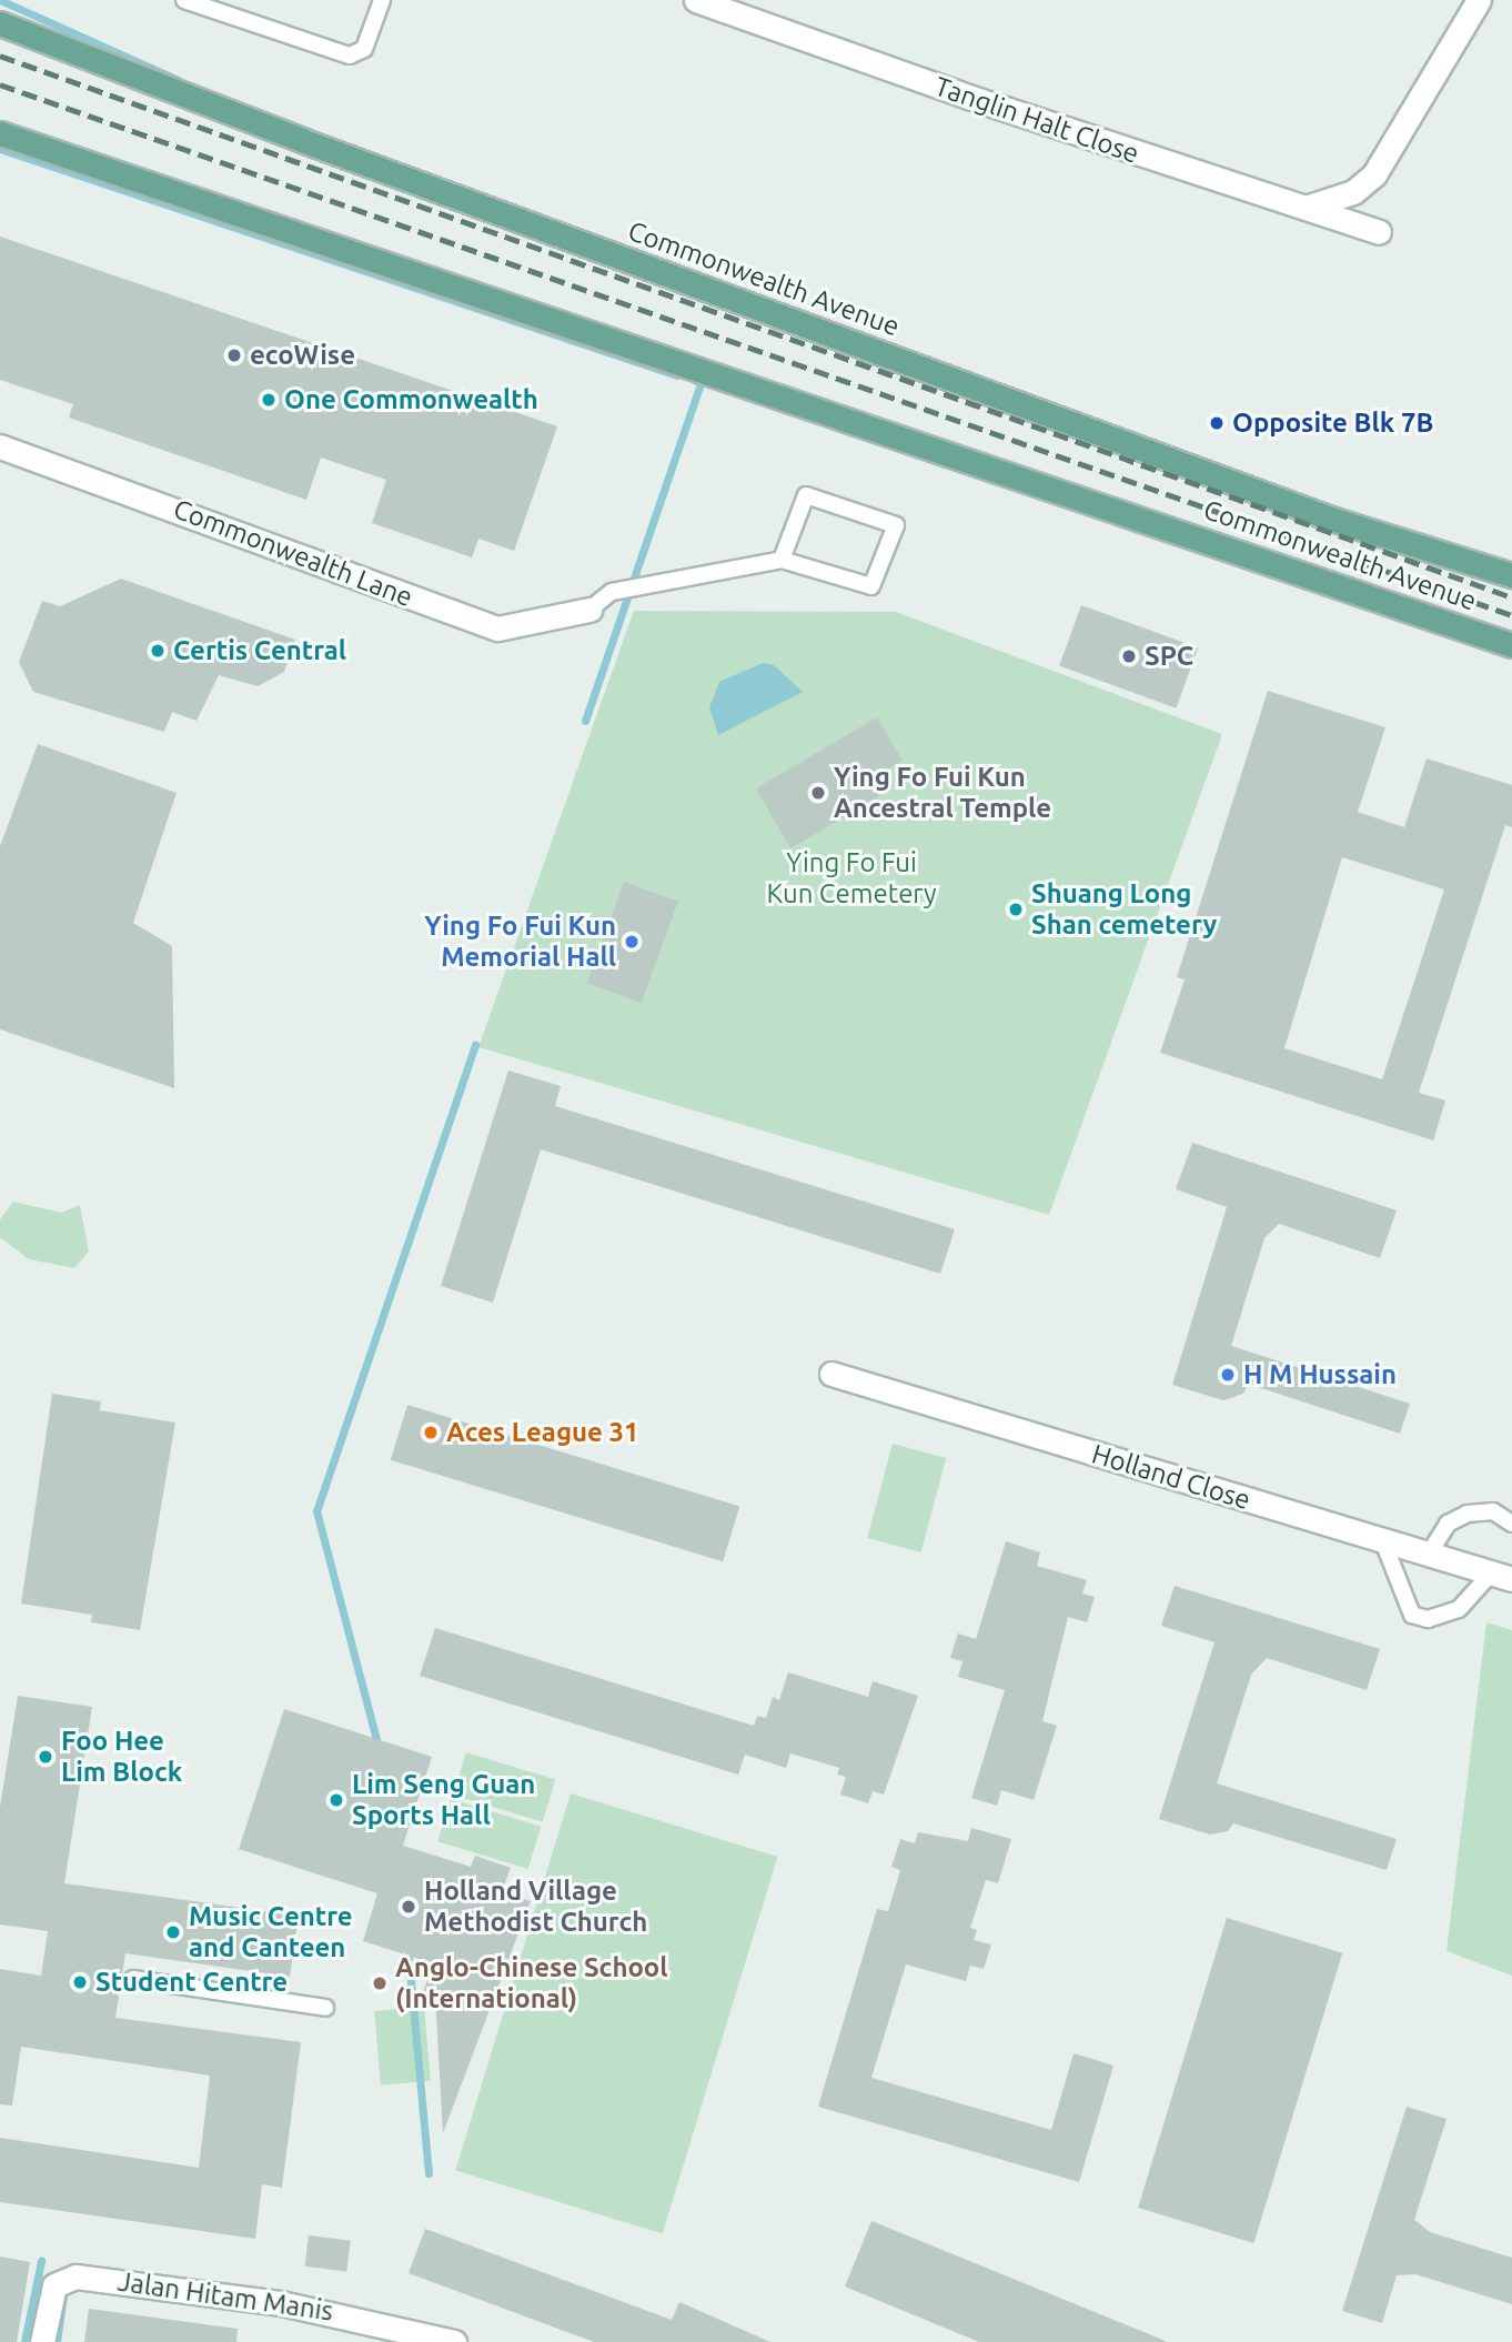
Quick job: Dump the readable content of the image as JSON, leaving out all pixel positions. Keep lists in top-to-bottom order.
{
  "streets": {
    "main road": ["Commonwealth Avenue"],
    "street": [
      "Tanglin Halt Close",
      "Commonwealth Lane",
      "Holland Close",
      "Jalan Hitam Manis"
    ]
  },
  "parks": ["Ying Fo Fui Kun Cemetery"],
  "places": [
    "ecoWise",
    "One Commonwealth",
    "Opposite Blk 7B",
    "Certis Central",
    "SPC",
    "Ying Fo Fui Kun Ancestral Temple",
    "Shuang Long Shan cemetery",
    "Ying Fo Fui Kun Memorial Hall",
    "H M Hussain",
    "Aces League 31",
    "Foo Hee Lim Block",
    "Lim Seng Guan Sports Hall",
    "Holland Village Methodist Church",
    "Music Centre and Canteen",
    "Student Centre",
    "Anglo-Chinese School (International)"
  ]
}
